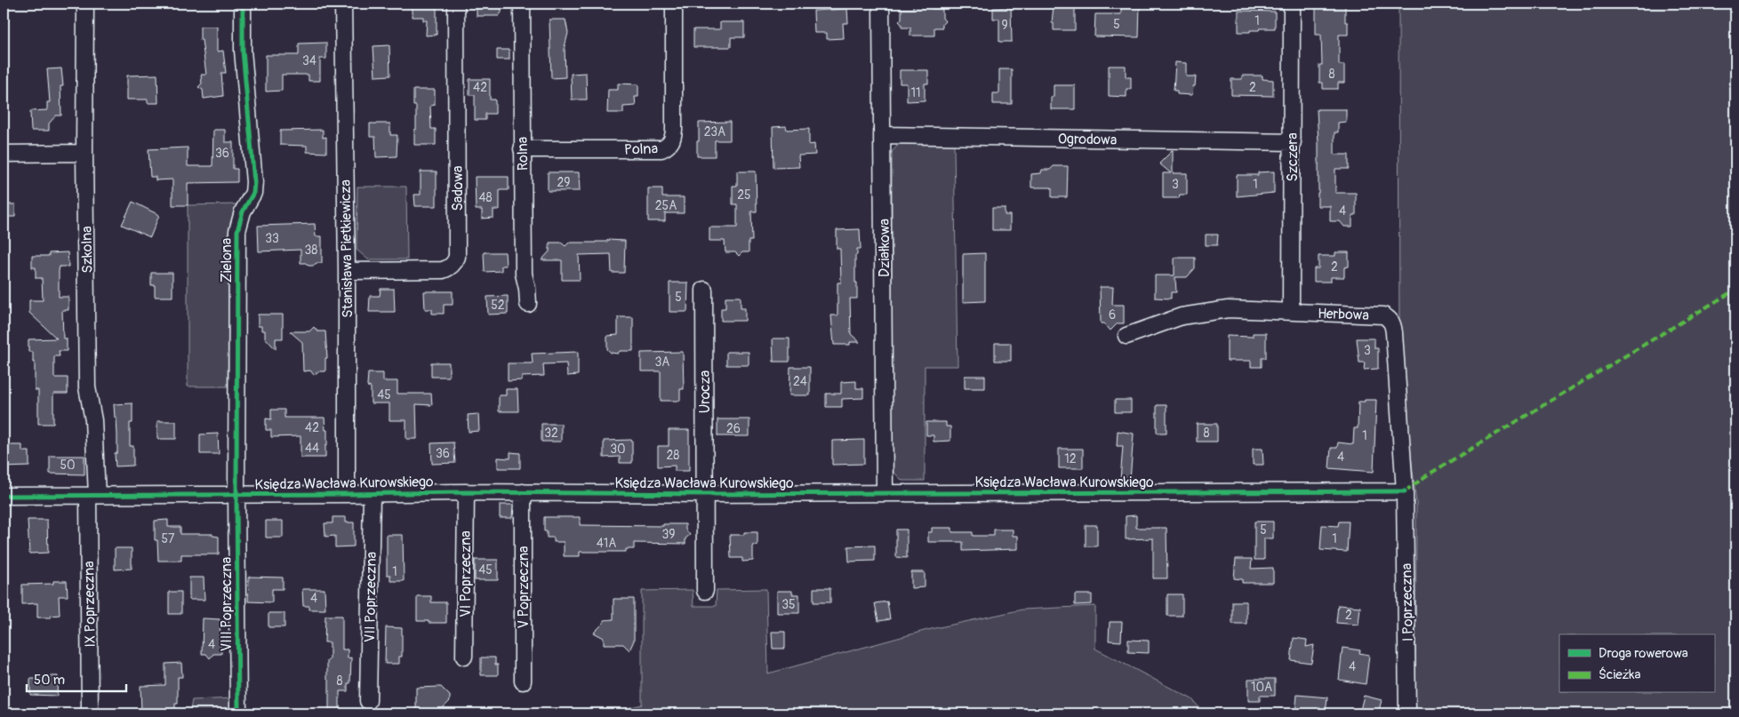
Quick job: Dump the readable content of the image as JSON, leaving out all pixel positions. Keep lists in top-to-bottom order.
{
  "streets": {
    "street": [
      "Ogrodowa",
      "Polna",
      "Rolna",
      "Szczera",
      "Sadowa",
      "Działkowa",
      "Stanisława Pietkiewicza",
      "Szkolna",
      "Zielona",
      "Herbowa",
      "Urocza",
      "Księdza Wacława Kurowskiego",
      "VI Poprzeczna",
      "V Poprzeczna",
      "VII Poprzeczna",
      "I Poprzeczna",
      "IX Poprzeczna",
      "VIII Poprzeczna"
    ]
  },
  "crossings": [
    ["Ogrodowa", "Szczera"],
    ["Ogrodowa", "Działkowa"],
    ["Polna", "Rolna"],
    ["Szczera", "Herbowa"],
    ["Sadowa", "Stanisława Pietkiewicza"],
    ["Działkowa", "Księdza Wacława Kurowskiego"],
    ["Stanisława Pietkiewicza", "Księdza Wacława Kurowskiego"],
    ["Szkolna", "Księdza Wacława Kurowskiego"],
    ["Szkolna", "IX Poprzeczna"],
    ["Zielona", "Księdza Wacława Kurowskiego"],
    ["Zielona", "VIII Poprzeczna"],
    ["Herbowa", "Księdza Wacława Kurowskiego"],
    ["Herbowa", "I Poprzeczna"],
    ["Urocza", "Księdza Wacława Kurowskiego"],
    ["Księdza Wacława Kurowskiego", "VI Poprzeczna"],
    ["Księdza Wacława Kurowskiego", "V Poprzeczna"],
    ["Księdza Wacława Kurowskiego", "VII Poprzeczna"],
    ["Księdza Wacława Kurowskiego", "I Poprzeczna"],
    ["Księdza Wacława Kurowskiego", "IX Poprzeczna"],
    ["Księdza Wacława Kurowskiego", "VIII Poprzeczna"]
  ],
  "house_numbers": [
    "1",
    "5",
    "9",
    "34",
    "8",
    "42",
    "2",
    "11",
    "23A",
    "36",
    "29",
    "3",
    "1",
    "25",
    "48",
    "25A",
    "4",
    "33",
    "38",
    "2",
    "5",
    "52",
    "6",
    "3",
    "3A",
    "24",
    "45",
    "42",
    "26",
    "32",
    "8",
    "1",
    "44",
    "30",
    "36",
    "28",
    "4",
    "12",
    "50",
    "5",
    "39",
    "57",
    "1",
    "41A",
    "45",
    "1",
    "4",
    "35",
    "2",
    "4",
    "4",
    "8",
    "10A"
  ],
  "legend": ["Droga rowerowa", "Ścieżka"],
  "scale_bar": "50 m"
}
